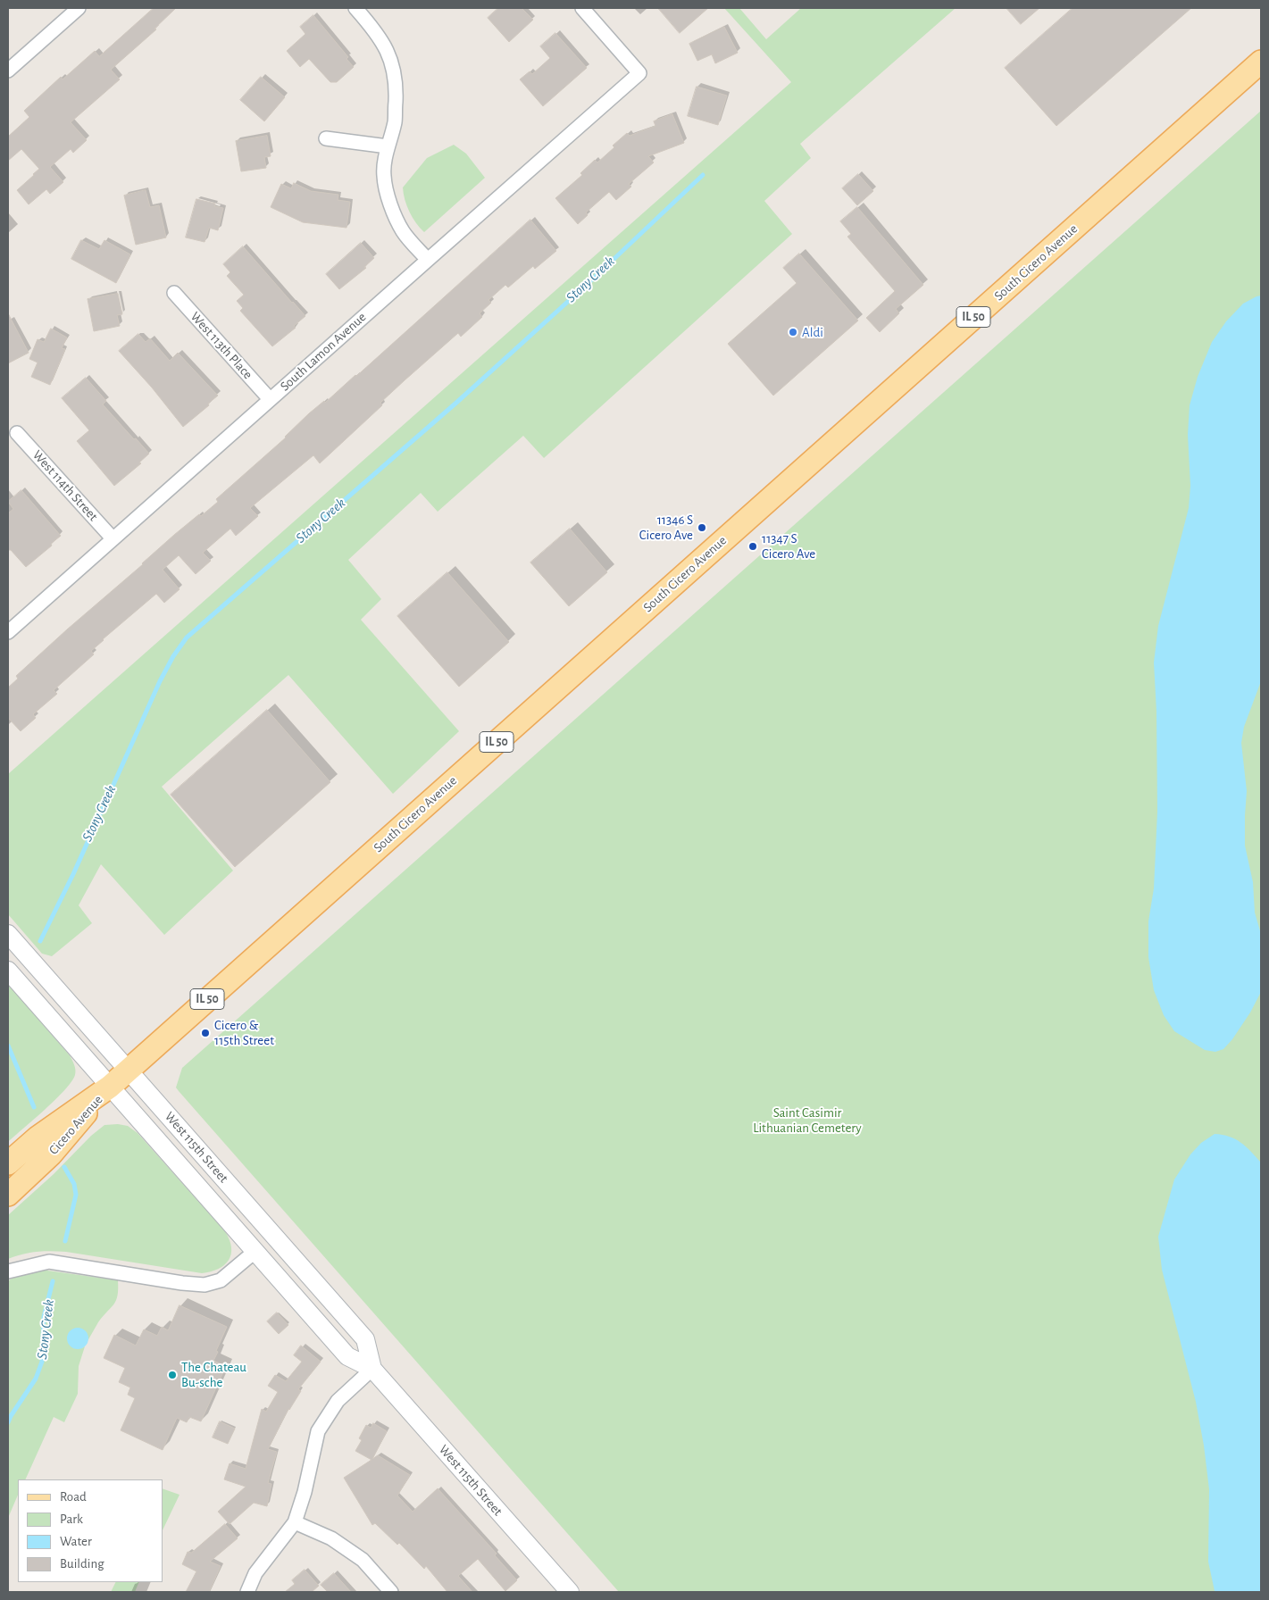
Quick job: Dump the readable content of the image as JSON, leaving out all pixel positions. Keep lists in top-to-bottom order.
{
  "streets": {
    "main road": ["South Cicero Avenue", "IL 50", "Cicero Avenue"],
    "street": [
      "West 113th Place",
      "South Lamon Avenue",
      "West 114th Street",
      "West 115th Street"
    ]
  },
  "crossings": [
    ["South Cicero Avenue", "Cicero Avenue"],
    ["South Cicero Avenue", "West 115th Street"],
    ["West 113th Place", "South Lamon Avenue"],
    ["South Lamon Avenue", "West 114th Street"],
    ["Cicero Avenue", "West 115th Street"]
  ],
  "water": ["Stony Creek"],
  "parks": ["Saint Casimir Lithuanian Cemetery"],
  "places": [
    "Aldi",
    "11346 S Cicero Ave",
    "11347 S Cicero Ave",
    "Cicero & 115th Street",
    "The Chateau Bu-sche"
  ],
  "legend": [
    "Road",
    "Park",
    "Water",
    "Building"
  ]
}
